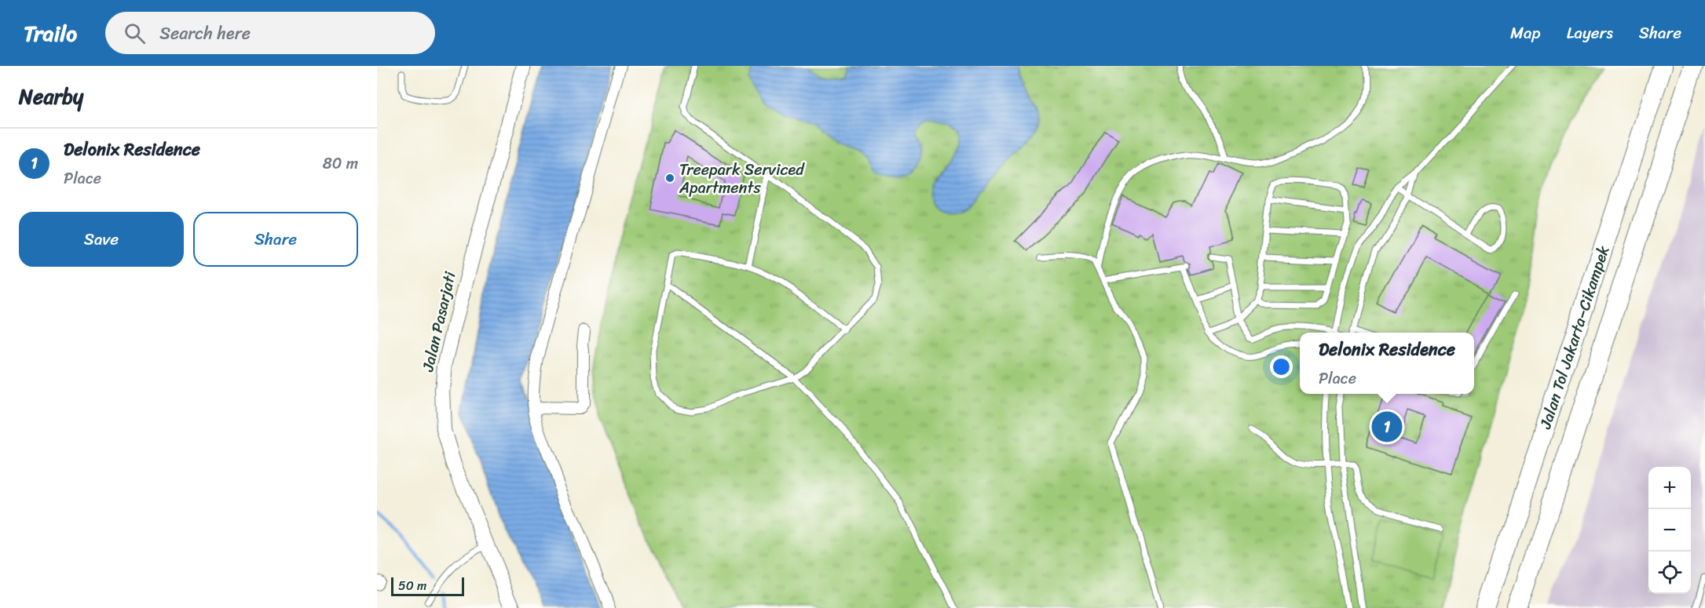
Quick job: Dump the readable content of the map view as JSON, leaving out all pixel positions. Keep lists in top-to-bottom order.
{
  "streets": {
    "highway": ["Jalan Tol Jakarta–Cikampek"],
    "main road": ["Jalan Pasarjati"]
  },
  "places": ["Treepark Serviced Apartments"],
  "scale_bar": "50 m",
  "page": {
    "header": "Trailo",
    "search": "Search here",
    "nav": ["Map", "Layers", "Share"],
    "heading": "Nearby",
    "list": [
      {
        "mark": "1",
        "name": "Delonix Residence",
        "note": "Place",
        "value": "80 m"
      }
    ],
    "buttons": ["Save", "Share"],
    "popup": ["Delonix Residence", "Place"],
    "pins": "1",
    "map_buttons": ["+", "−"],
    "scale": "50 m"
  }
}
